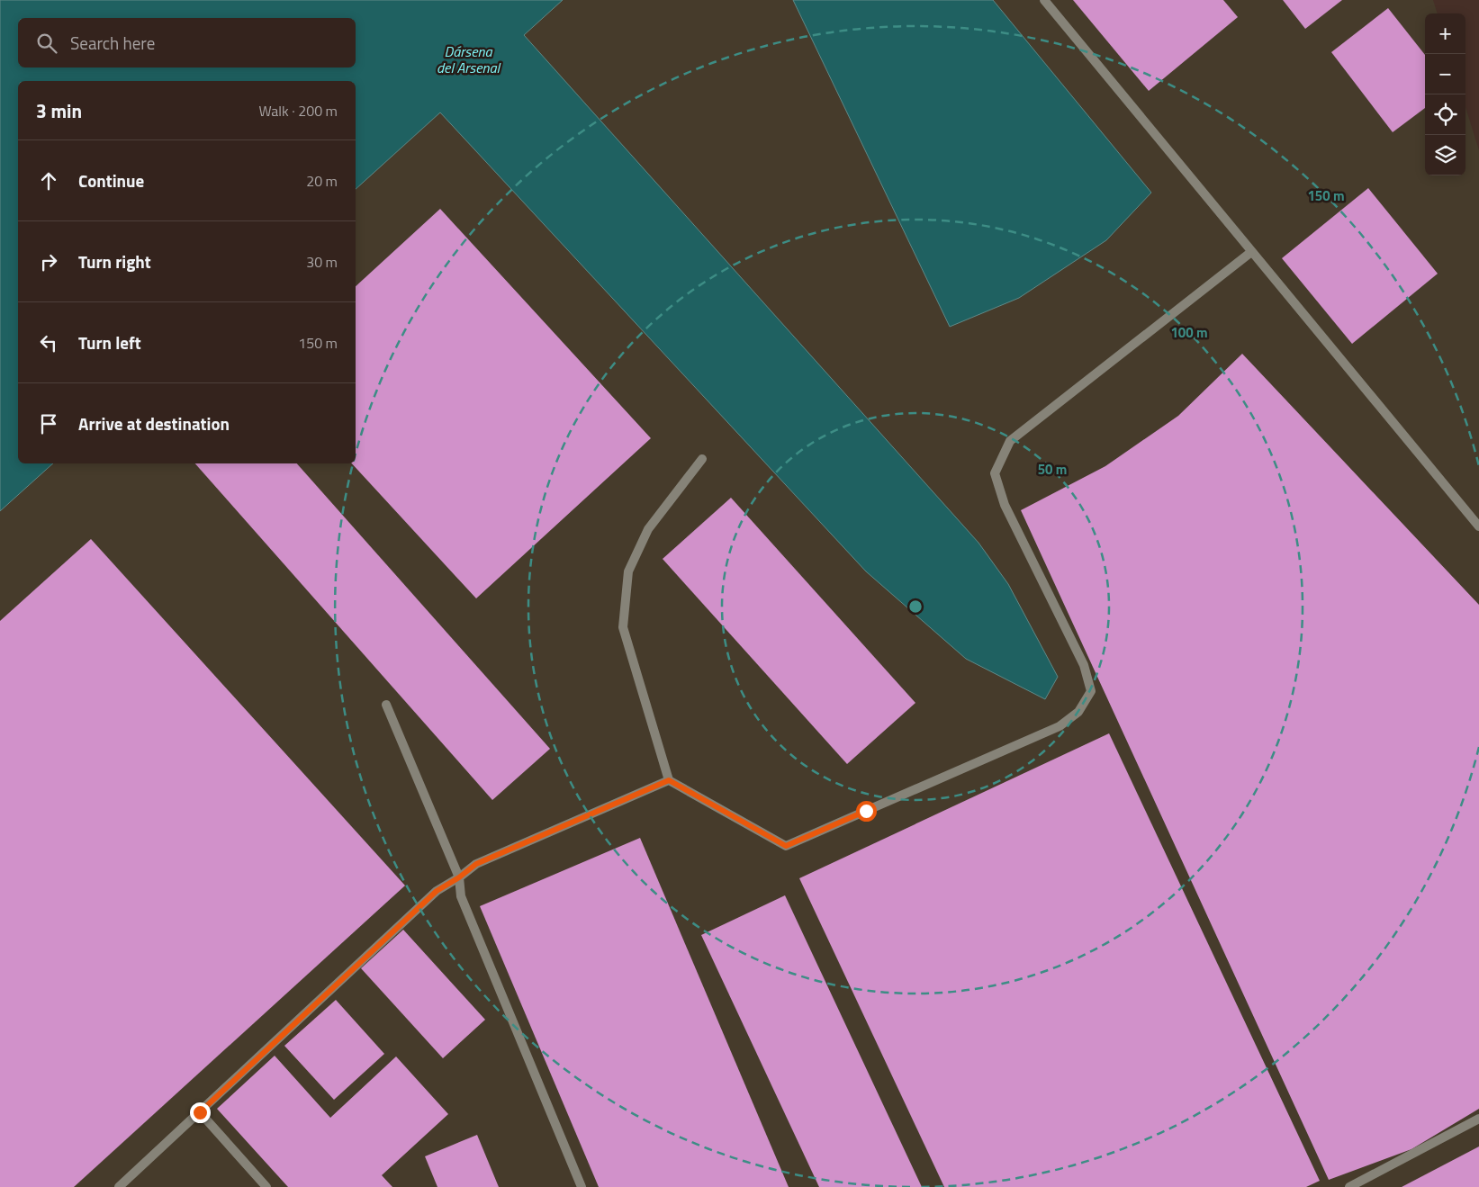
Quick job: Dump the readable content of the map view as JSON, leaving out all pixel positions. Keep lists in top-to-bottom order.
{
  "water": ["Dársena del Arsenal"],
  "page": {
    "map_buttons": ["+", "−"],
    "search": "Search here",
    "heading": ["3 min", "Walk · 200 m"],
    "list": [
      ["Continue", "20 m"],
      ["Turn right", "30 m"],
      ["Turn left", "150 m"],
      "Arrive at destination"
    ]
  },
  "rings": ["150 m", "100 m", "50 m"]
}
